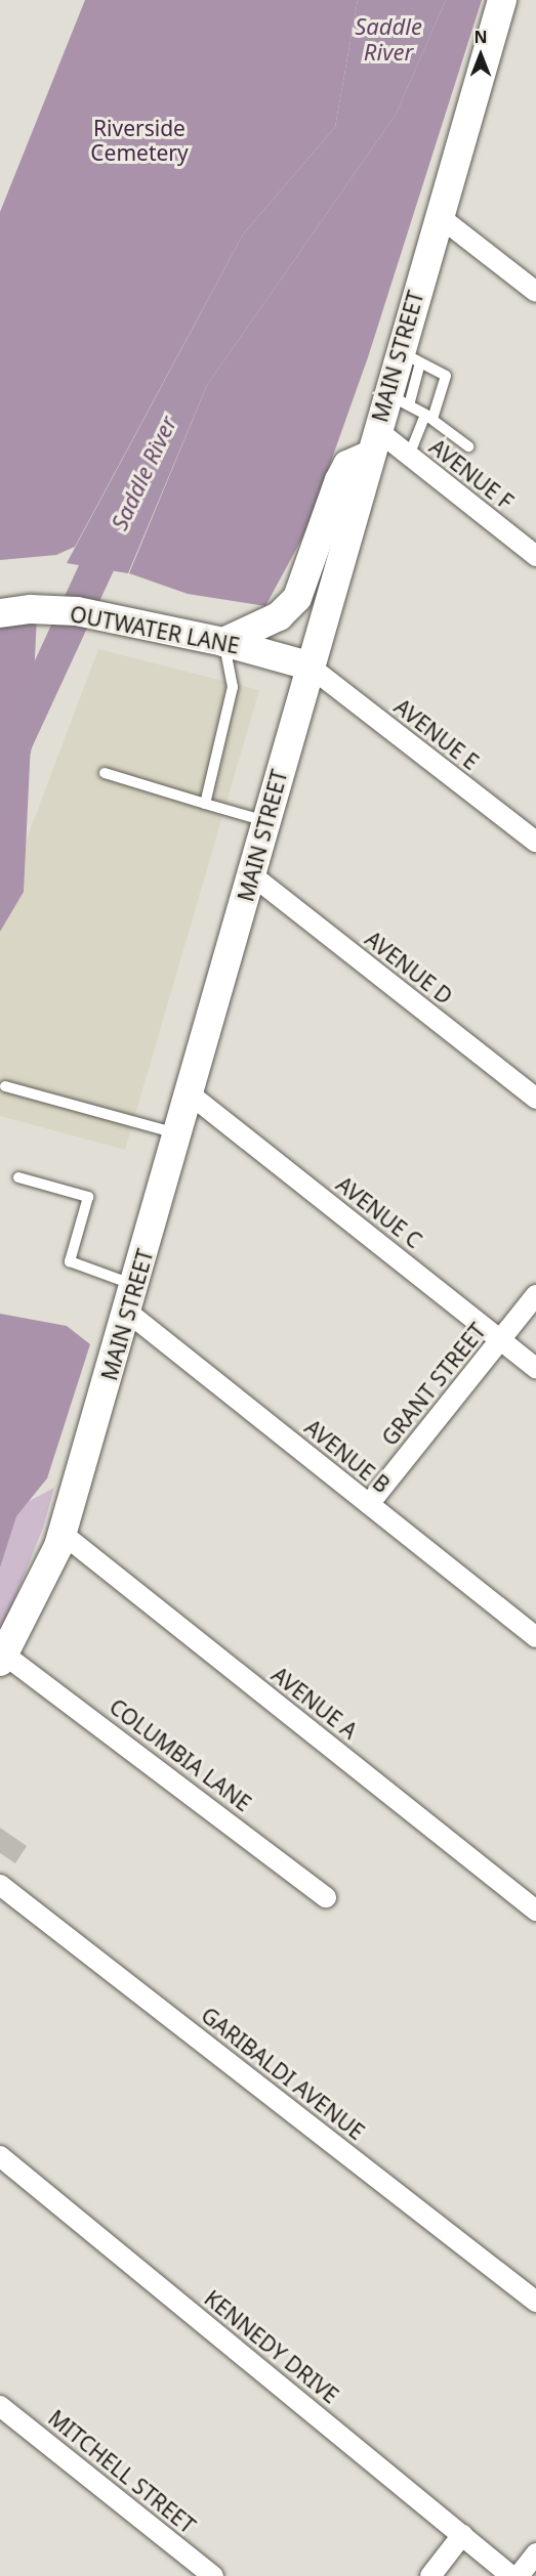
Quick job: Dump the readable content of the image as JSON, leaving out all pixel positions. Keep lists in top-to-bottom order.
{
  "streets": {
    "street": [
      "MAIN STREET",
      "AVENUE F",
      "OUTWATER LANE",
      "AVENUE E",
      "AVENUE D",
      "AVENUE C",
      "GRANT STREET",
      "AVENUE B",
      "AVENUE A",
      "COLUMBIA LANE",
      "GARIBALDI AVENUE",
      "KENNEDY DRIVE",
      "MITCHELL STREET"
    ]
  },
  "crossings": [
    ["MAIN STREET", "AVENUE F"],
    ["MAIN STREET", "OUTWATER LANE"],
    ["MAIN STREET", "AVENUE E"],
    ["MAIN STREET", "AVENUE D"],
    ["MAIN STREET", "AVENUE C"],
    ["MAIN STREET", "AVENUE B"],
    ["MAIN STREET", "AVENUE A"],
    ["MAIN STREET", "COLUMBIA LANE"],
    ["OUTWATER LANE", "AVENUE E"],
    ["AVENUE C", "GRANT STREET"],
    ["GRANT STREET", "AVENUE B"]
  ],
  "water": ["Saddle River"],
  "parks": ["Riverside Cemetery"],
  "north": "top"
}
